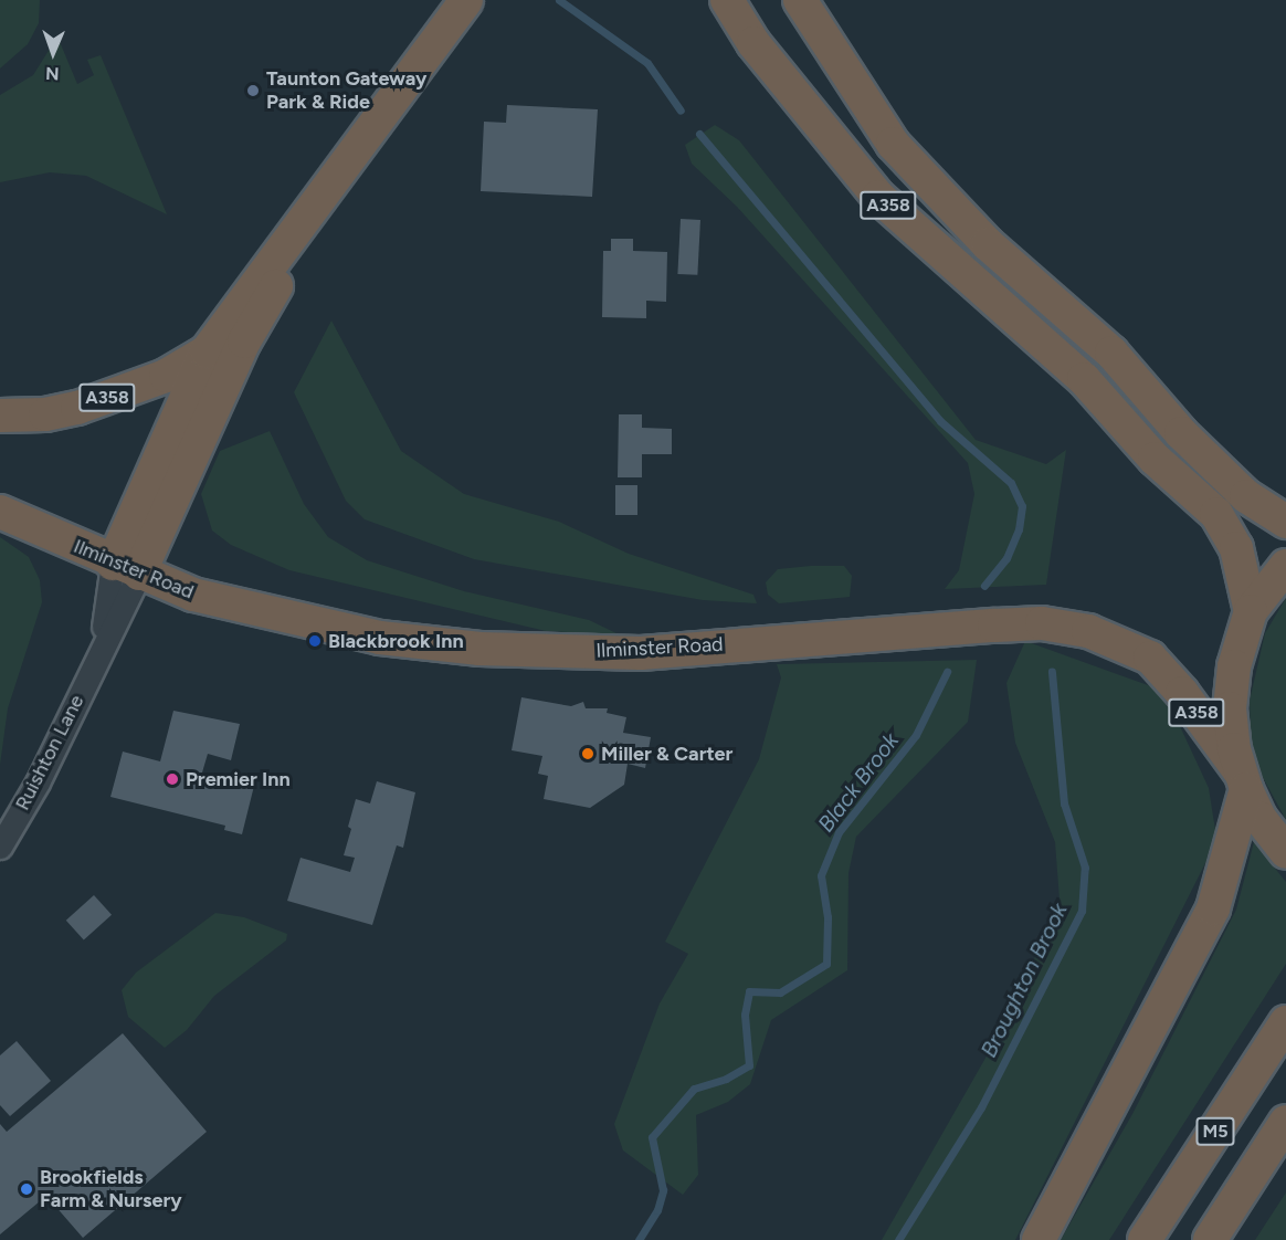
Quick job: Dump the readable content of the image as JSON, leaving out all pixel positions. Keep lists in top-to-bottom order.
{
  "streets": {
    "highway": ["A358", "Ilminster Road", "M5"],
    "street": ["Ruishton Lane"]
  },
  "crossings": [
    ["A358", "Ilminster Road"],
    ["A358", "Ruishton Lane"],
    ["Ilminster Road", "Ruishton Lane"]
  ],
  "water": ["Black Brook", "Broughton Brook"],
  "places": [
    "Taunton Gateway Park & Ride",
    "Blackbrook Inn",
    "Miller & Carter",
    "Premier Inn",
    "Brookfields Farm & Nursery"
  ],
  "north": "bottom"
}
